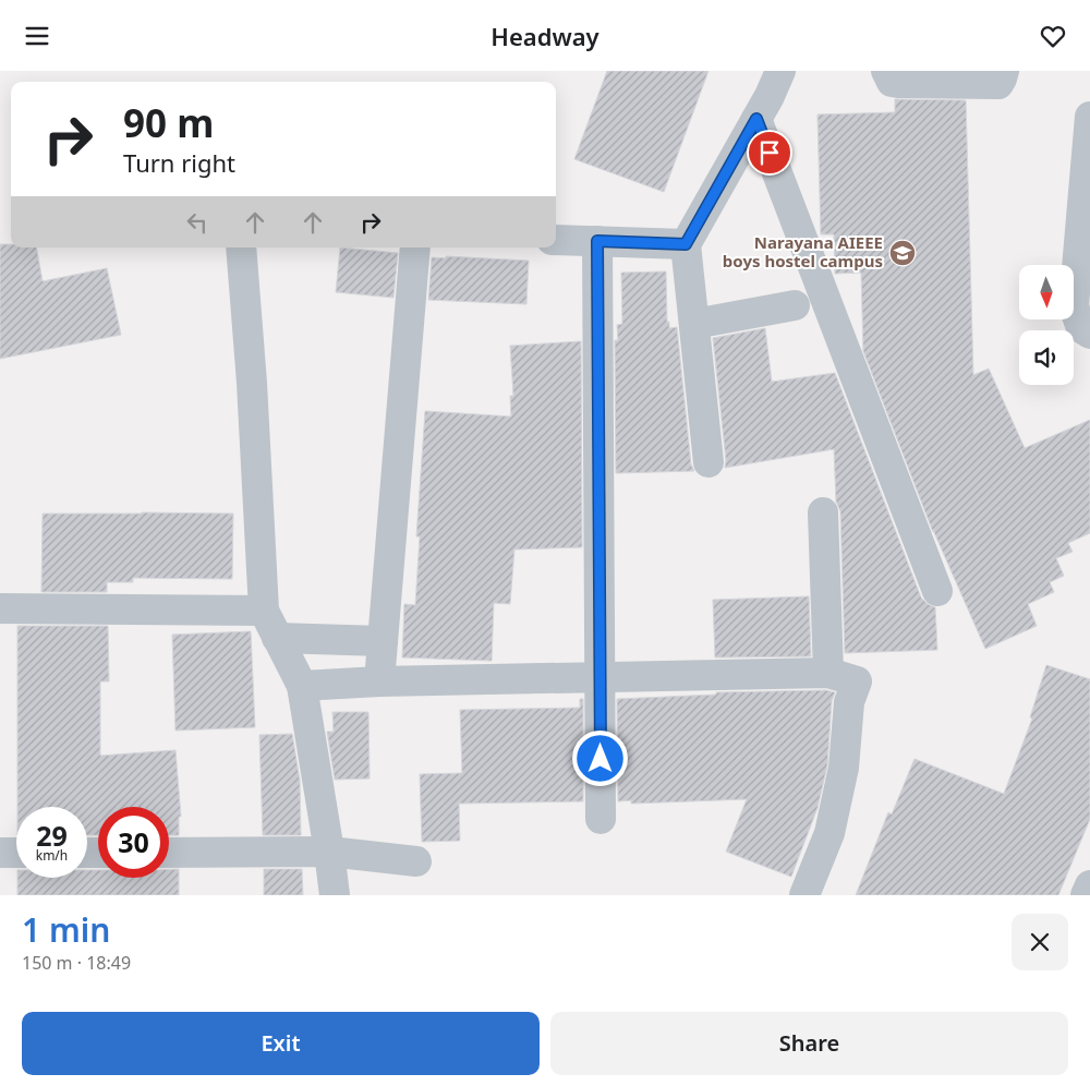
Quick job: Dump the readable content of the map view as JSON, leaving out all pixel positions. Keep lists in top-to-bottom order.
{
  "places": {
    "school or university": ["Narayana AIEEE boys hostel campus"]
  },
  "north": "bottom",
  "page": {
    "header": "Headway",
    "turn": ["90 m", "Turn right"],
    "speed": "29 km/h",
    "limit": "30",
    "heading": ["1 min", "150 m · 18:49"],
    "buttons": ["Exit", "Share"]
  }
}
